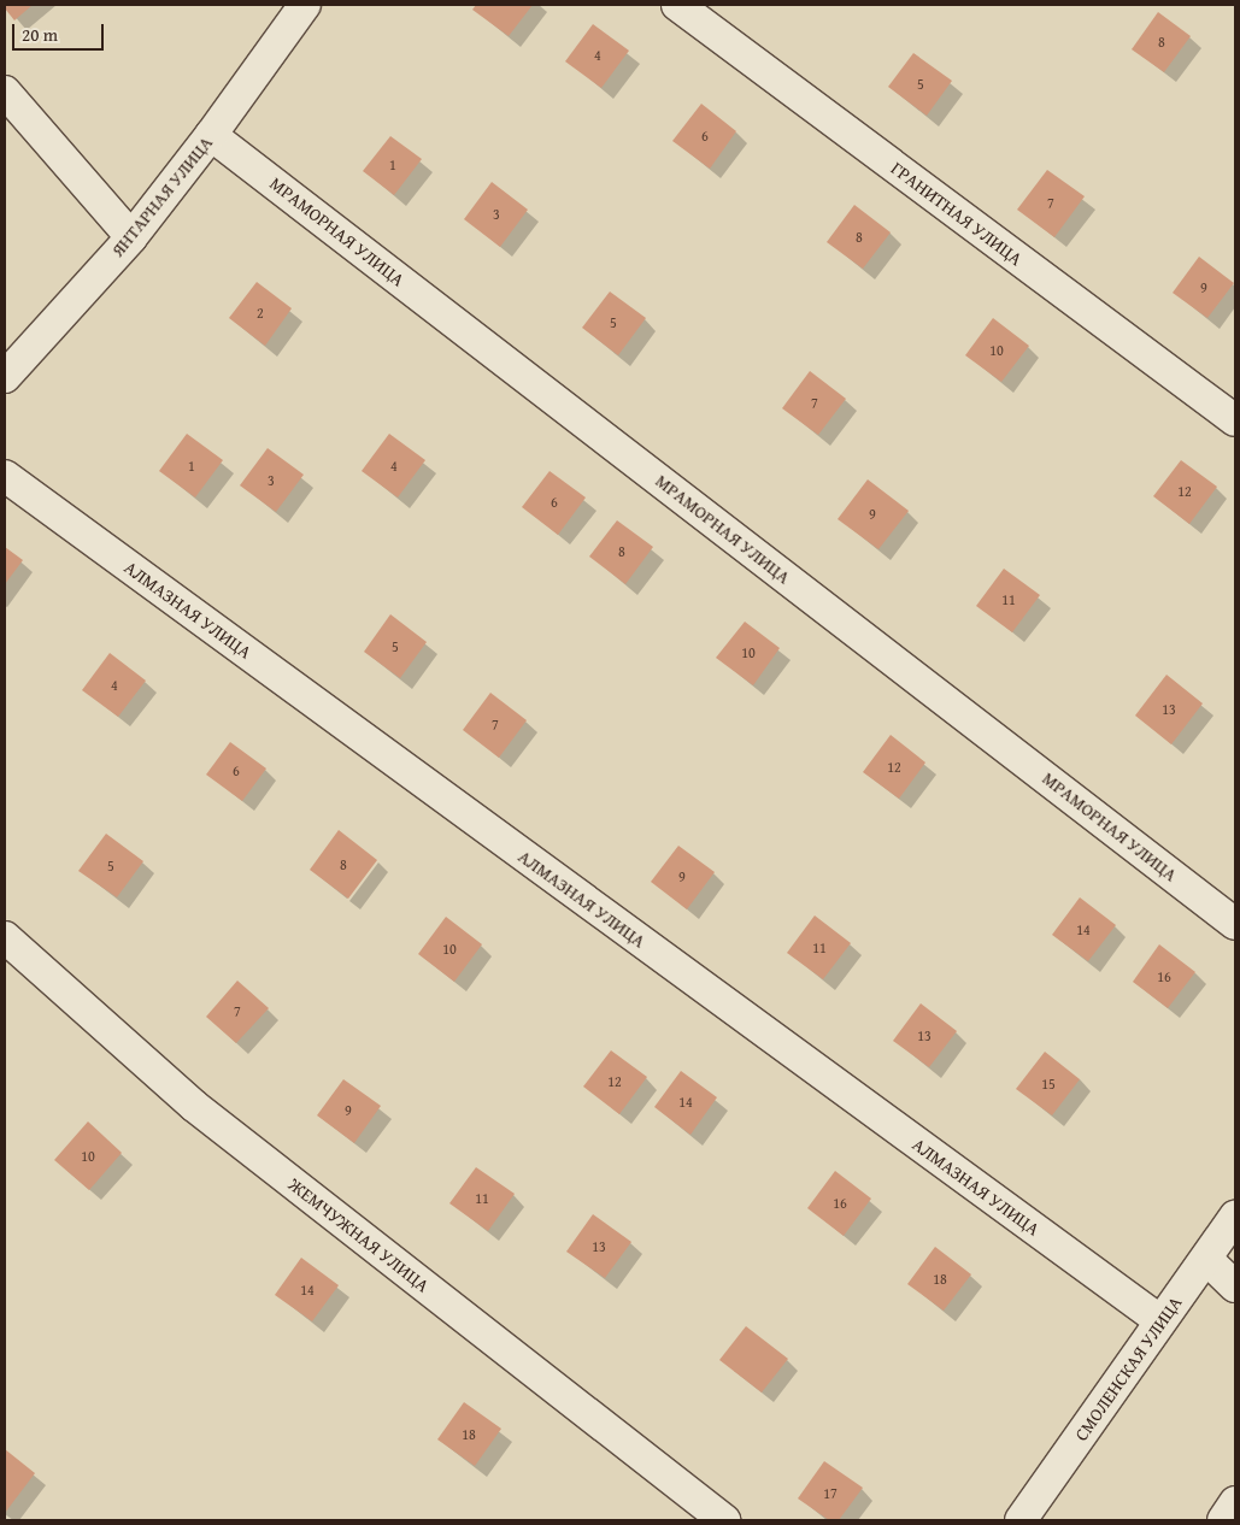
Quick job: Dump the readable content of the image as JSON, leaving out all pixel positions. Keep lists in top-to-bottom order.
{
  "streets": {
    "street": [
      "ЯНТАРНАЯ УЛИЦА",
      "ГРАНИТНАЯ УЛИЦА",
      "МРАМОРНАЯ УЛИЦА",
      "АЛМАЗНАЯ УЛИЦА",
      "ЖЕМЧУЖНАЯ УЛИЦА",
      "СМОЛЕНСКАЯ УЛИЦА"
    ]
  },
  "crossings": [
    ["ЯНТАРНАЯ УЛИЦА", "МРАМОРНАЯ УЛИЦА"],
    ["АЛМАЗНАЯ УЛИЦА", "СМОЛЕНСКАЯ УЛИЦА"]
  ],
  "house_numbers": [
    "8",
    "4",
    "5",
    "6",
    "1",
    "7",
    "3",
    "8",
    "9",
    "2",
    "5",
    "10",
    "7",
    "1",
    "4",
    "3",
    "12",
    "6",
    "9",
    "8",
    "11",
    "5",
    "10",
    "4",
    "13",
    "7",
    "12",
    "6",
    "8",
    "5",
    "9",
    "14",
    "11",
    "10",
    "16",
    "7",
    "13",
    "12",
    "15",
    "14",
    "9",
    "10",
    "11",
    "16",
    "13",
    "18",
    "14",
    "18",
    "17"
  ],
  "scale_bar": "20 m"
}
